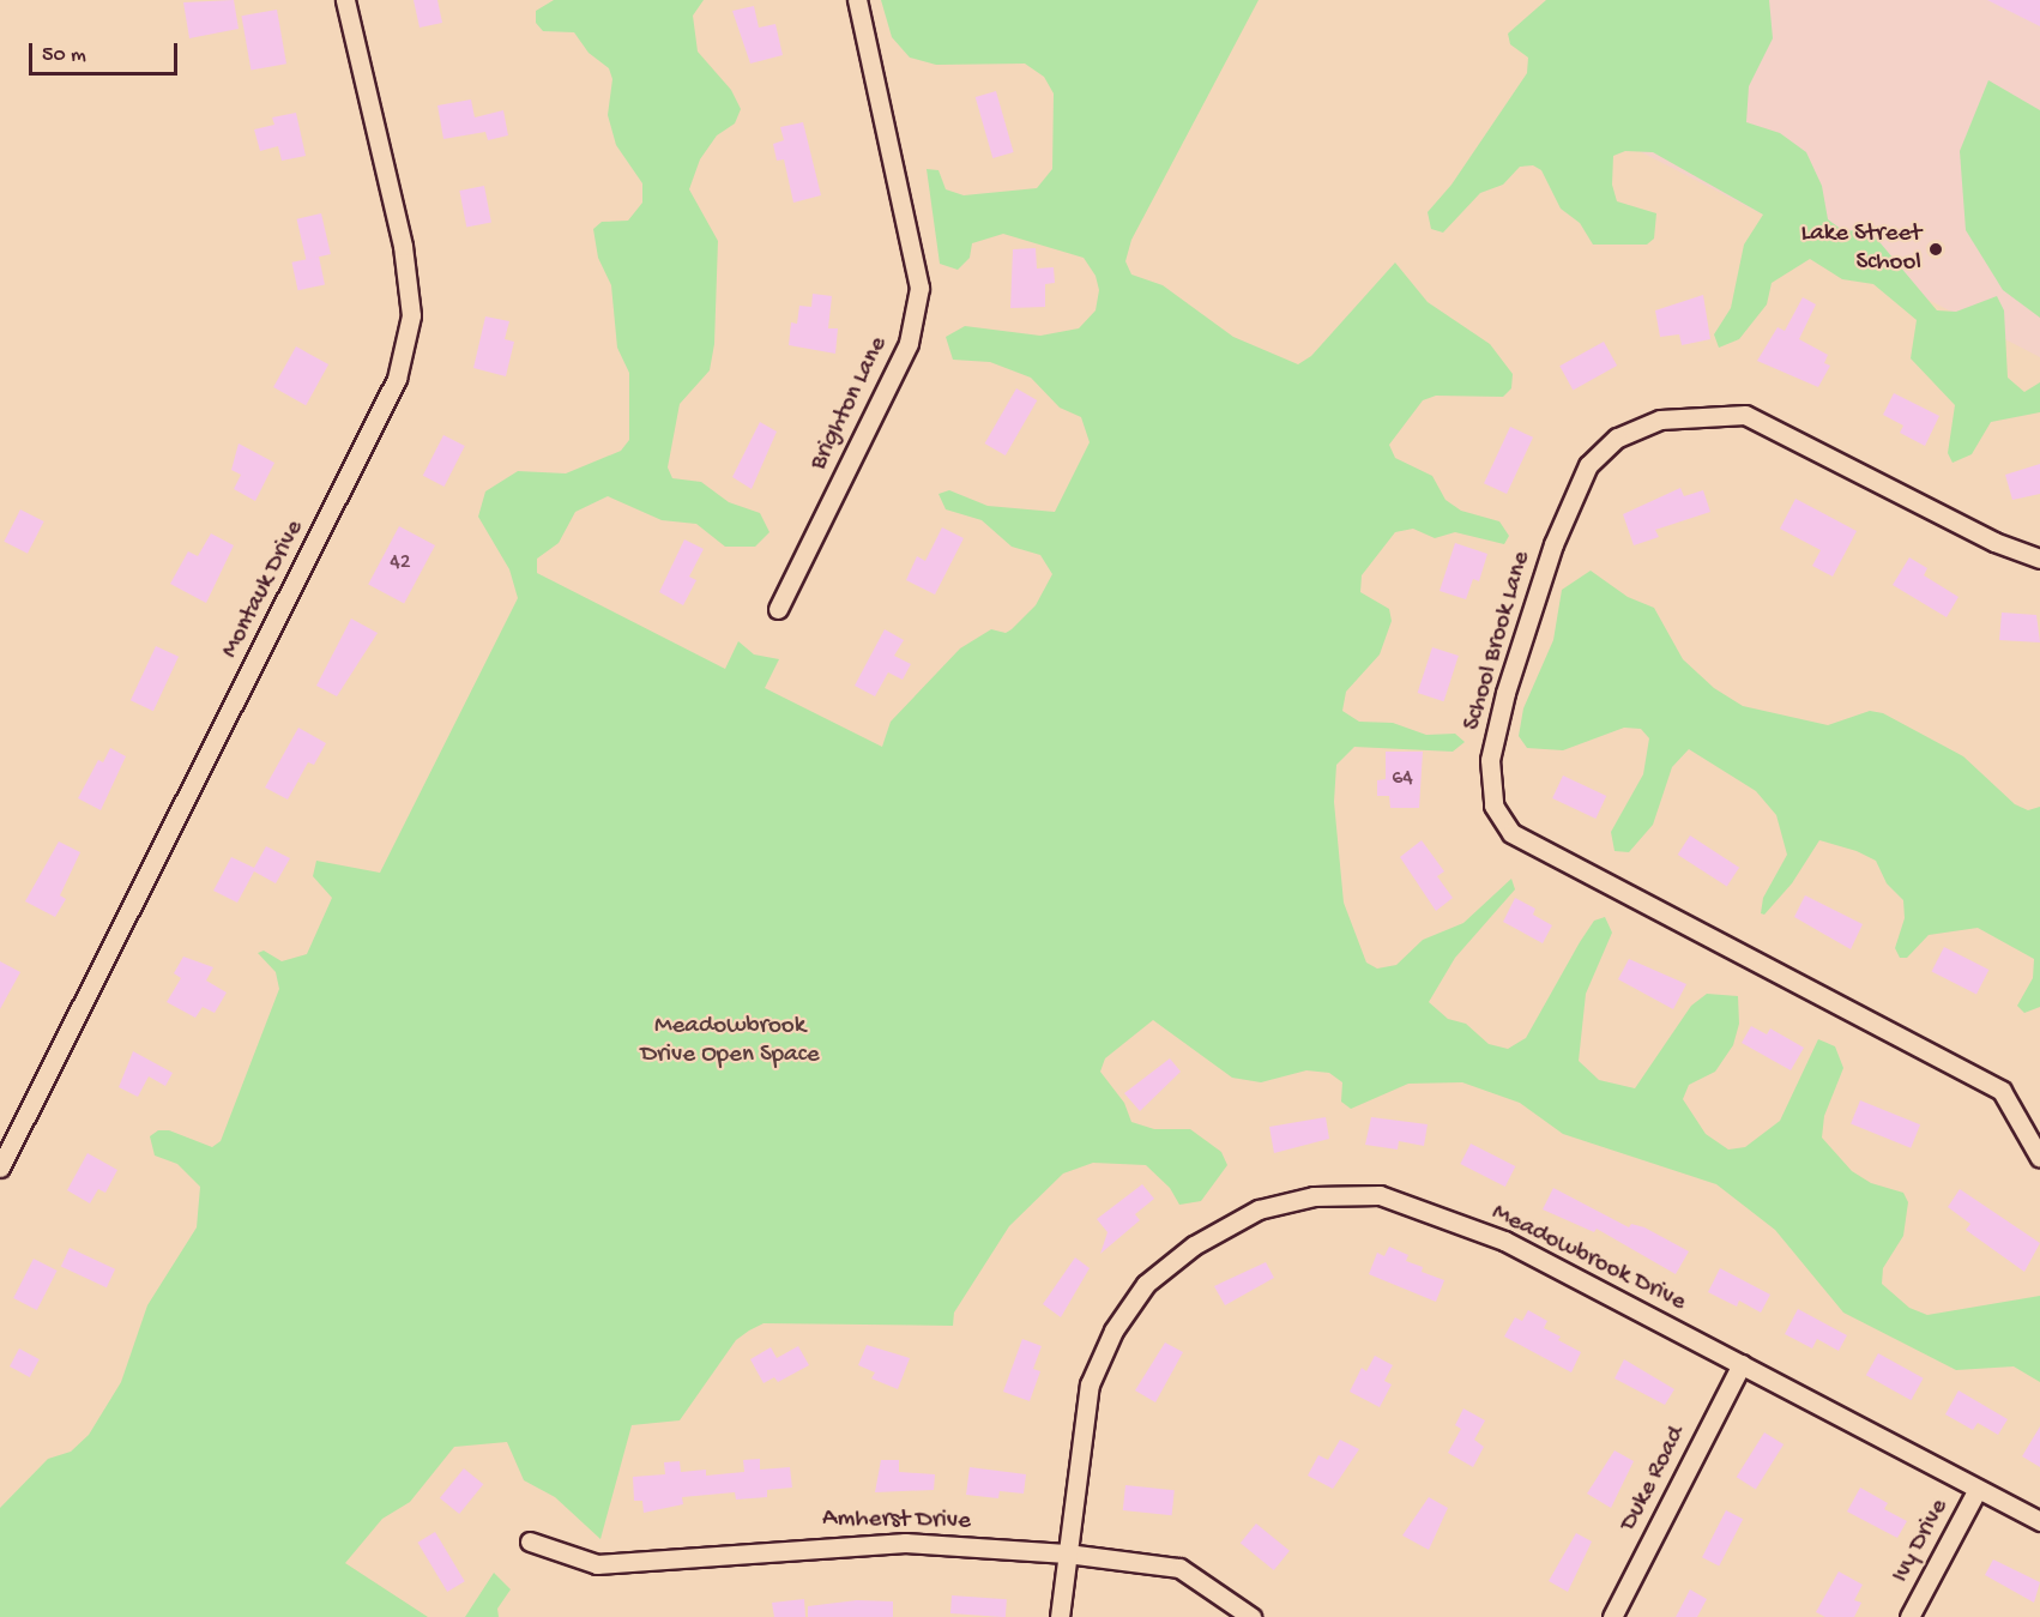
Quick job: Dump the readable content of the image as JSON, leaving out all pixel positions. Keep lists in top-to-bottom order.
{
  "streets": {
    "street": [
      "Brighton Lane",
      "Montauk Drive",
      "School Brook Lane",
      "Meadowbrook Drive",
      "Duke Road",
      "Amherst Drive",
      "Ivy Drive"
    ]
  },
  "crossings": [
    ["Meadowbrook Drive", "Duke Road"],
    ["Meadowbrook Drive", "Amherst Drive"],
    ["Meadowbrook Drive", "Ivy Drive"]
  ],
  "parks": ["Meadowbrook Drive Open Space"],
  "places": ["Lake Street School"],
  "house_numbers": ["42", "64"],
  "scale_bar": "50 m"
}
